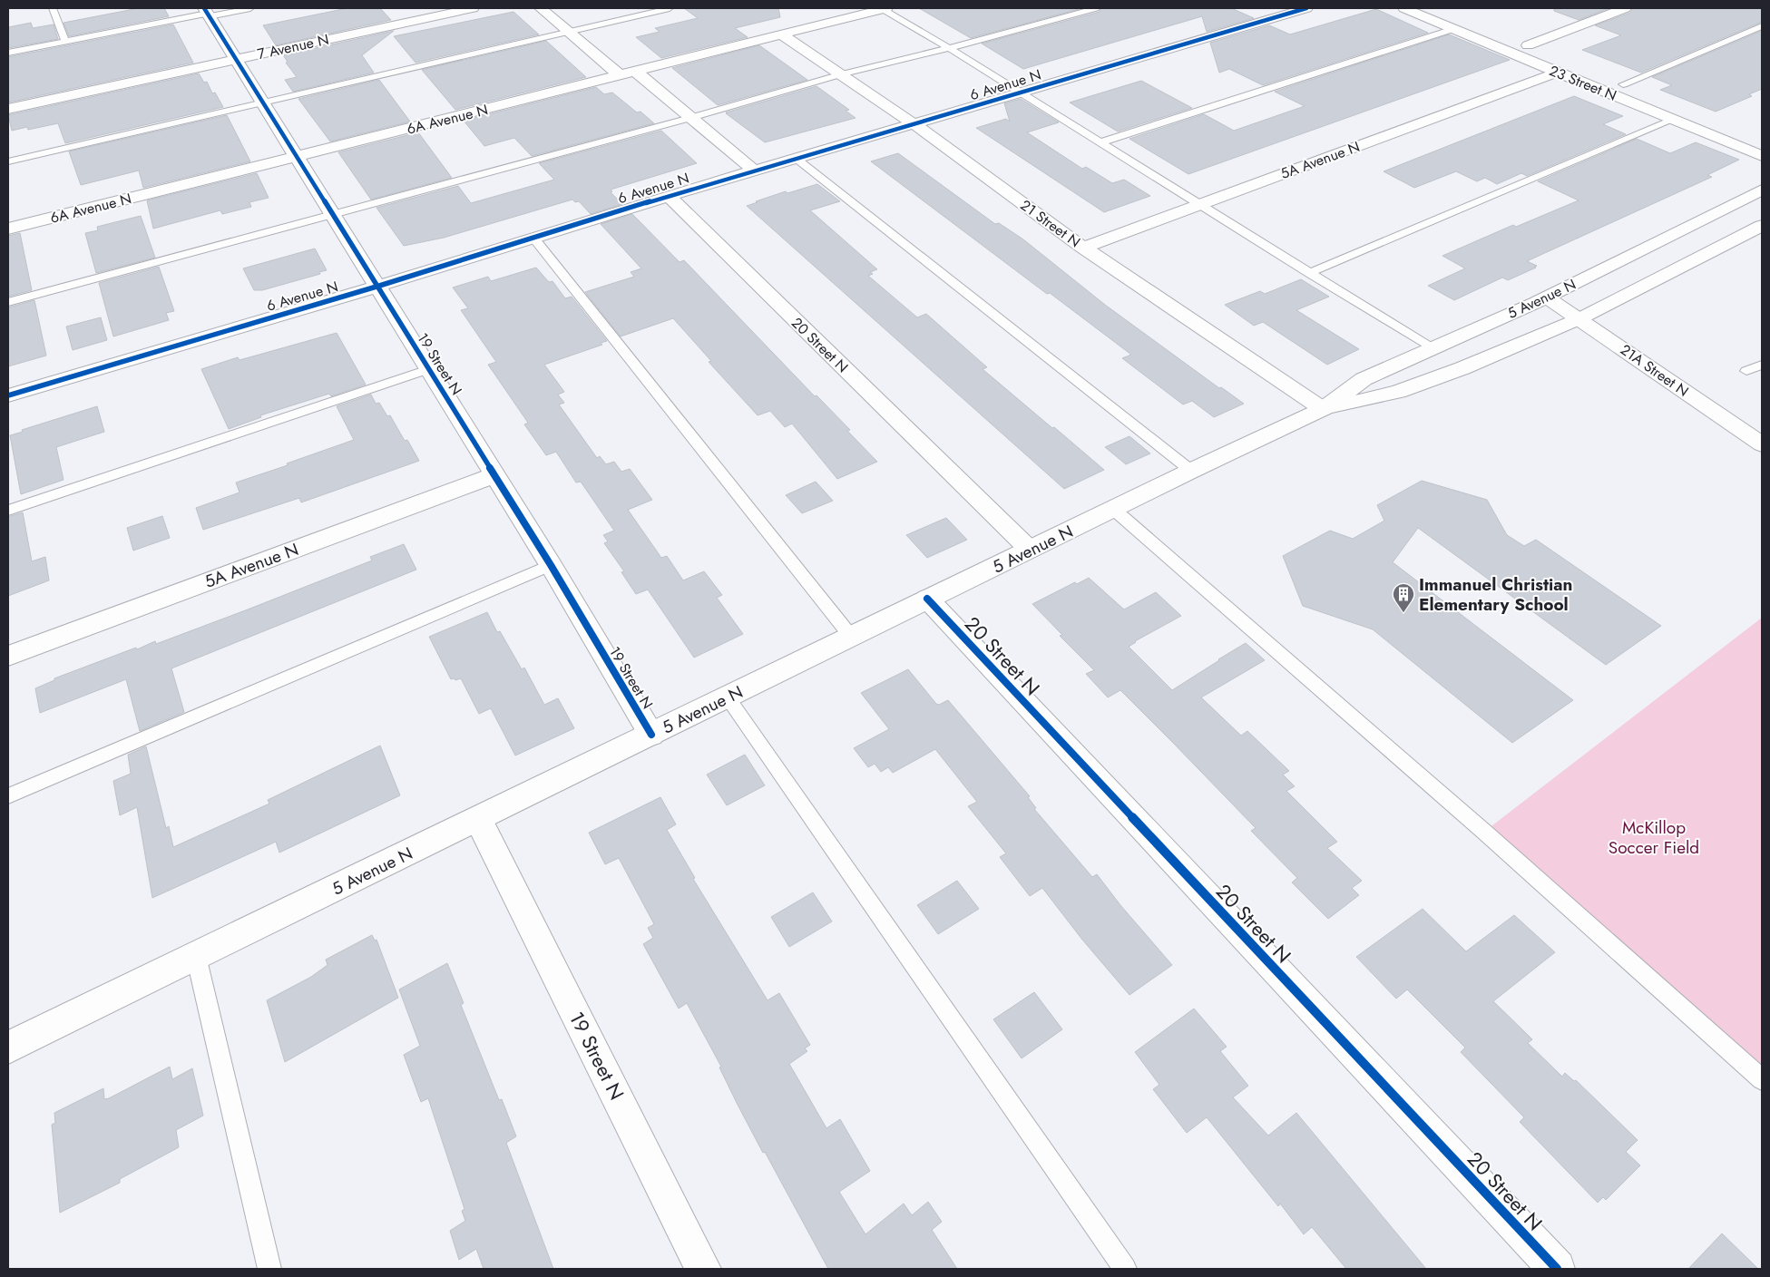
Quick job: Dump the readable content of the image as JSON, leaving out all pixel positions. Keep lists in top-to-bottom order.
{
  "streets": {
    "street": [
      "7 Avenue N",
      "23 Street N",
      "6 Avenue N",
      "6A Avenue N",
      "5A Avenue N",
      "21 Street N",
      "5 Avenue N",
      "20 Street N",
      "19 Street N",
      "21A Street N"
    ]
  },
  "crossings": [
    ["7 Avenue N", "19 Street N"],
    ["23 Street N", "5A Avenue N"],
    ["6 Avenue N", "21 Street N"],
    ["6 Avenue N", "20 Street N"],
    ["6 Avenue N", "19 Street N"],
    ["6A Avenue N", "21 Street N"],
    ["6A Avenue N", "19 Street N"],
    ["5A Avenue N", "21 Street N"],
    ["5A Avenue N", "19 Street N"],
    ["21 Street N", "5 Avenue N"],
    ["5 Avenue N", "20 Street N"],
    ["5 Avenue N", "19 Street N"],
    ["5 Avenue N", "21A Street N"]
  ],
  "parks": ["McKillop Soccer Field"],
  "places": {
    "building": ["Immanuel Christian Elementary School"]
  }
}
